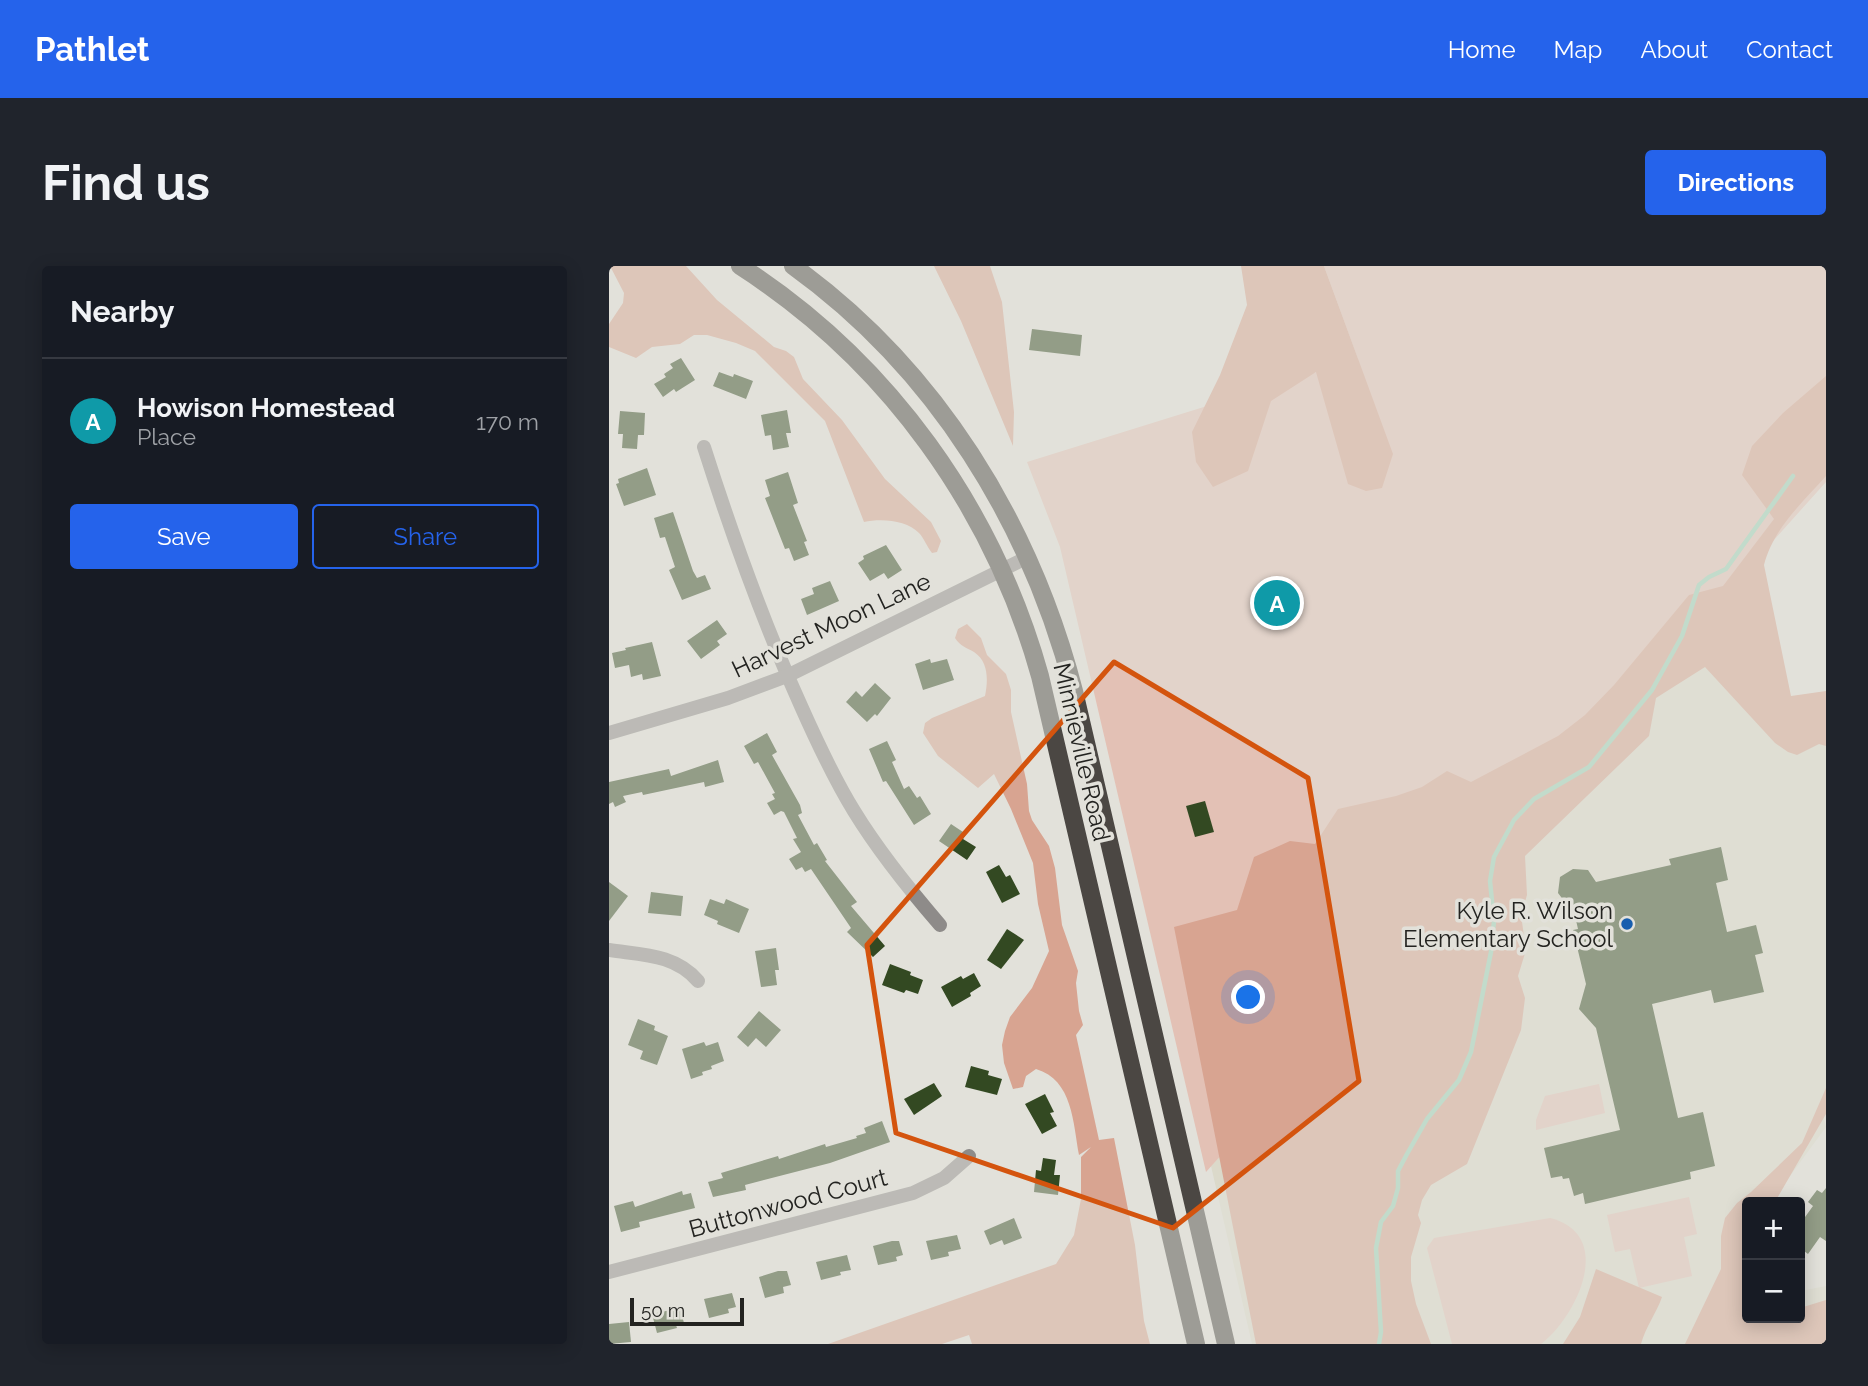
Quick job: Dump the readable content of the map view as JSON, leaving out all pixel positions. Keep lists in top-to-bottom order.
{
  "streets": {
    "main road": ["Minnieville Road"],
    "street": ["Harvest Moon Lane", "Buttonwood Court"]
  },
  "crossings": [
    ["Harvest Moon Lane", "Minnieville Road"]
  ],
  "places": ["Kyle R. Wilson Elementary School"],
  "scale_bar": "50 m",
  "page": {
    "header": "Pathlet",
    "nav": [
      "Home",
      "Map",
      "About",
      "Contact"
    ],
    "buttons": [
      "Directions",
      ["Save", "Share"]
    ],
    "title": "Find us",
    "heading": "Nearby",
    "list": [
      {
        "mark": "A",
        "name": "Howison Homestead",
        "note": "Place",
        "value": "170 m"
      }
    ],
    "pins": "A",
    "map_buttons": ["+", "−"],
    "scale": "50 m"
  }
}
